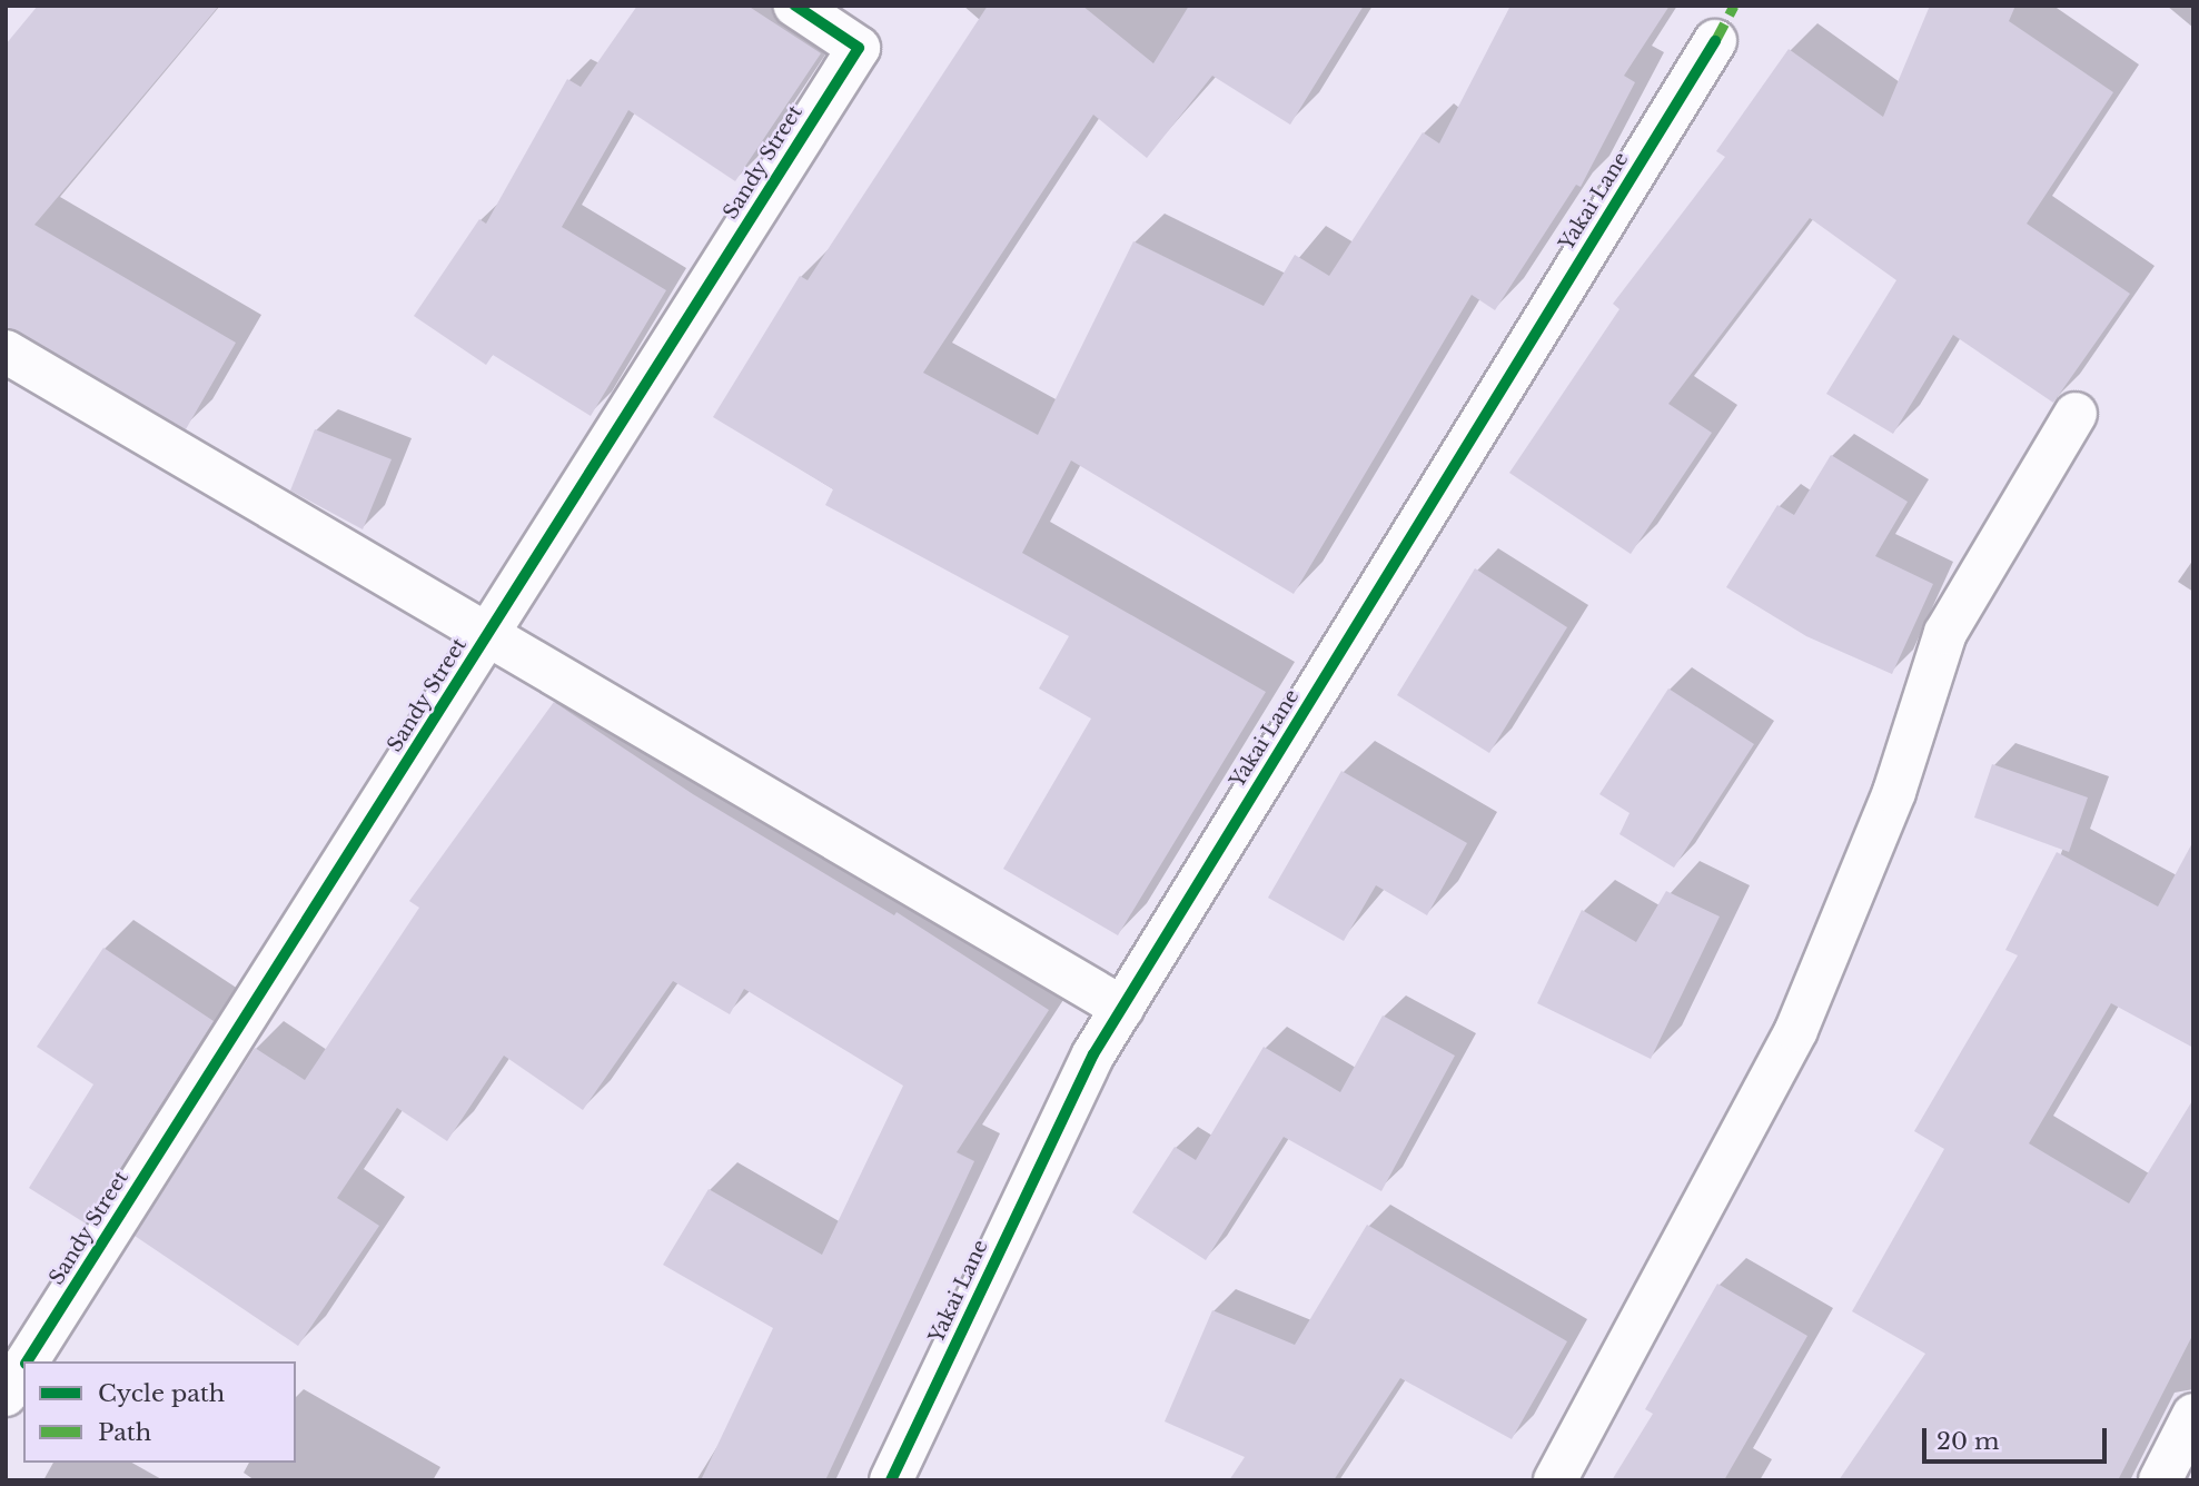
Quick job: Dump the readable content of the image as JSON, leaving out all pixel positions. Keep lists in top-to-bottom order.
{
  "streets": {
    "street": ["Sandy Street", "Yakai Lane"]
  },
  "legend": ["Cycle path", "Path"],
  "scale_bar": "20 m"
}
